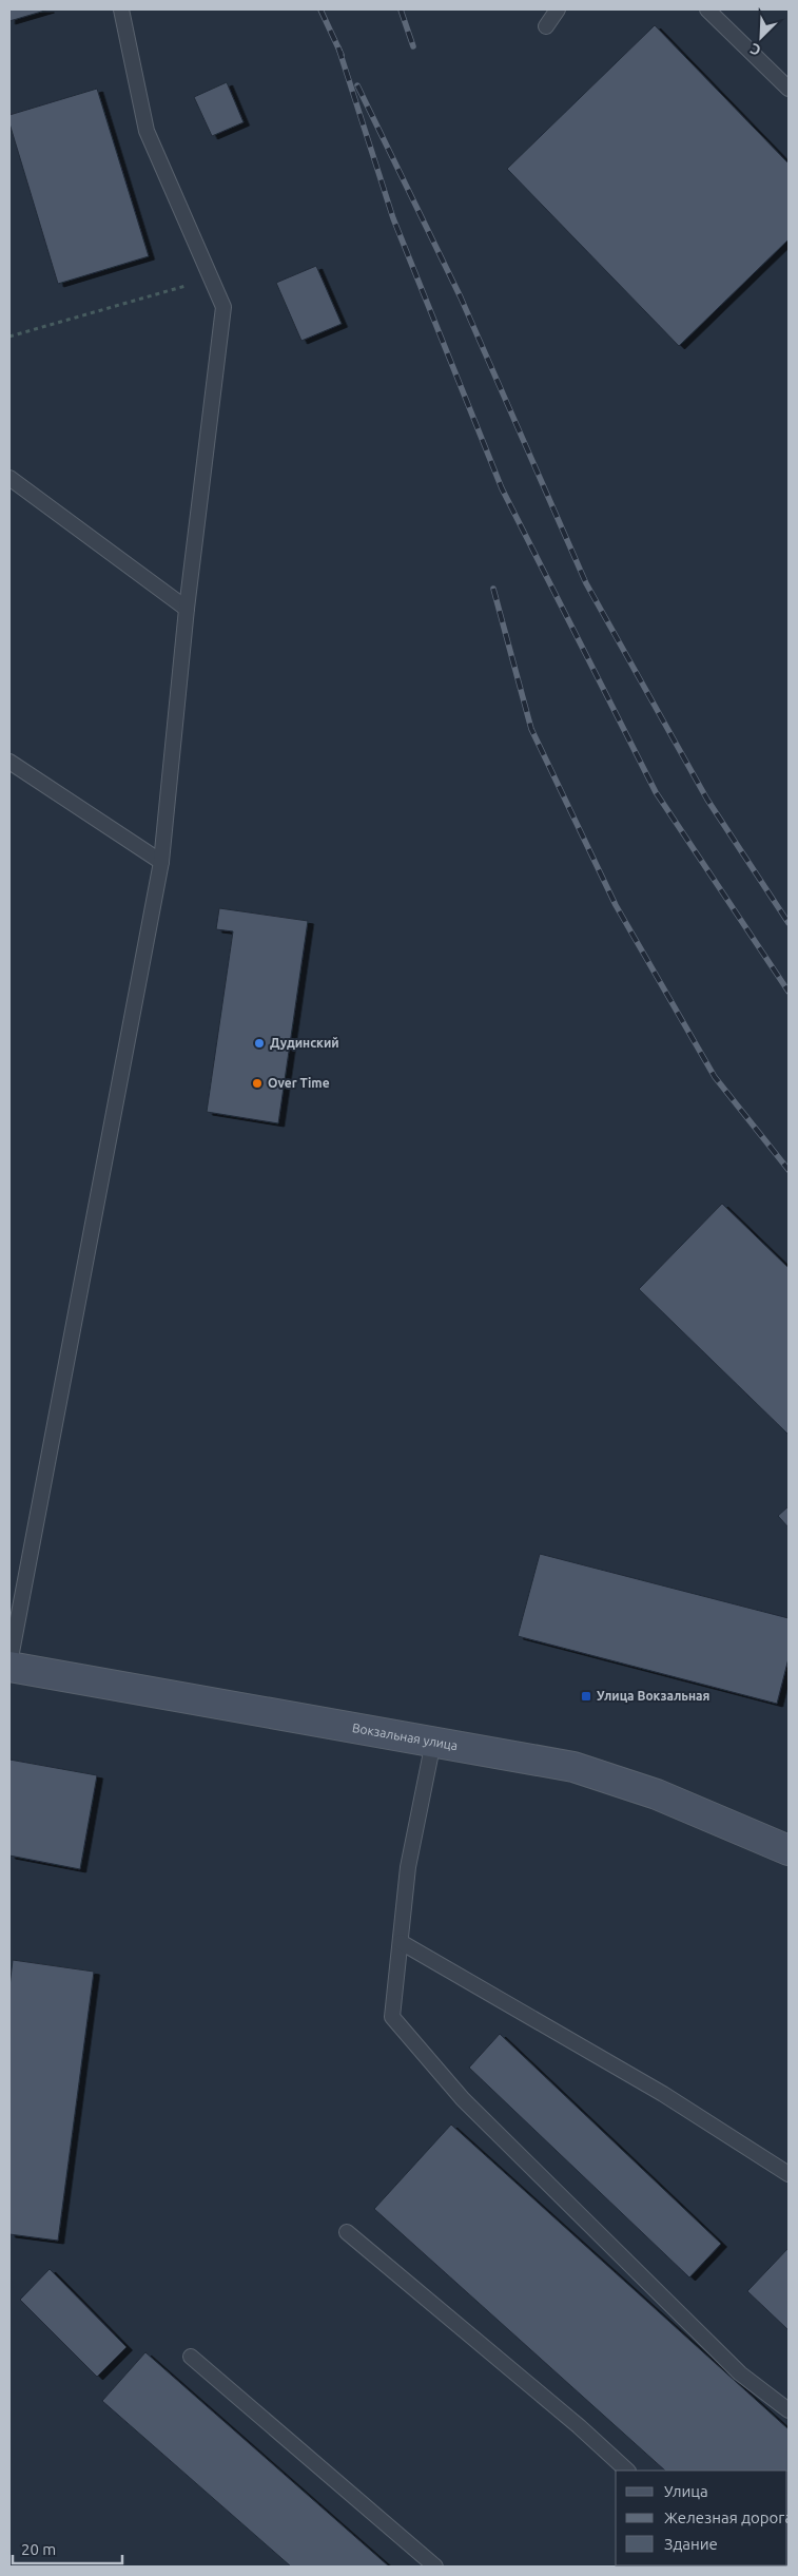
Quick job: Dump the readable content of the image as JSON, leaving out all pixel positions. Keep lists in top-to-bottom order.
{
  "streets": {
    "main road": ["Вокзальная улица"]
  },
  "places": {
    "other": ["Дудинский", "Over Time"],
    "transit": ["Улица Вокзальная"]
  },
  "legend": ["Улица", "Железная дорога", "Здание"],
  "scale_bar": "20 m",
  "north": "bottom left"
}
